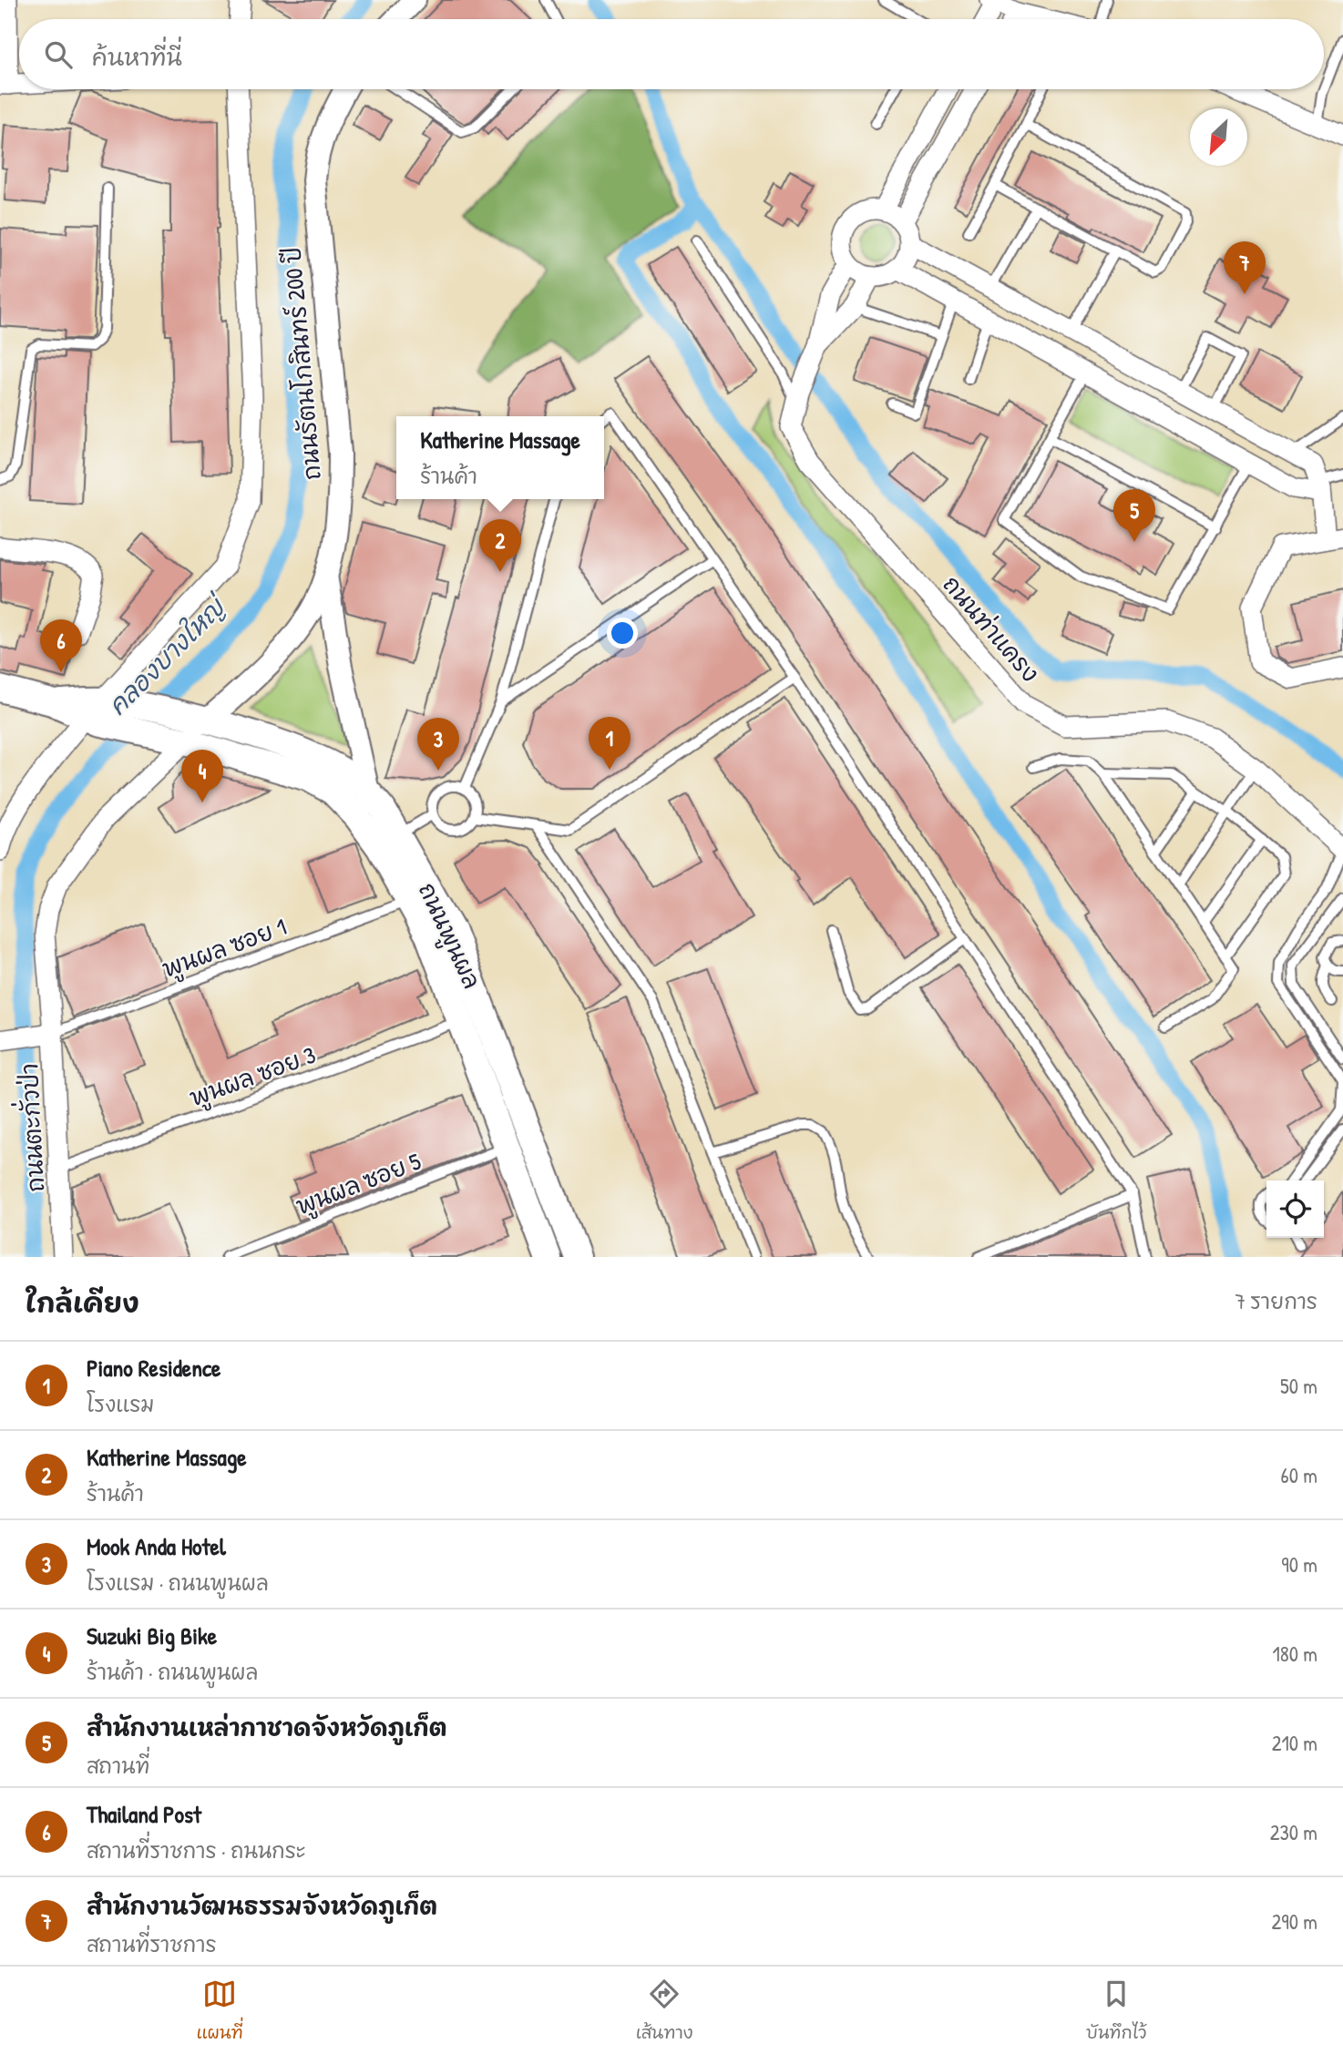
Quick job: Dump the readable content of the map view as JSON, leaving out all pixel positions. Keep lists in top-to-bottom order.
{
  "streets": {
    "main road": ["ถนนพูนผล"],
    "street": ["ถนนรัตนโกสินทร์ 200 ปี", "ถนนท่าแครง", "ถนนตะกั่วป่า"],
    "lane": ["พูนผล ซอย 1", "พูนผล ซอย 3", "พูนผล ซอย 5"]
  },
  "crossings": [
    ["ถนนรัตนโกสินทร์ 200 ปี", "ถนนพูนผล"],
    ["ถนนรัตนโกสินทร์ 200 ปี", "ถนนตะกั่วป่า"],
    ["ถนนพูนผล", "พูนผล ซอย 1"],
    ["ถนนพูนผล", "พูนผล ซอย 3"],
    ["ถนนพูนผล", "ถนนตะกั่วป่า"],
    ["ถนนพูนผล", "พูนผล ซอย 5"],
    ["พูนผล ซอย 1", "ถนนตะกั่วป่า"],
    ["พูนผล ซอย 3", "ถนนตะกั่วป่า"]
  ],
  "water": ["คลองบางใหญ่"],
  "north": "bottom left",
  "page": {
    "search": "ค้นหาที่นี่",
    "pins": [
      "7",
      "5",
      "2",
      "6",
      "1",
      "3",
      "4"
    ],
    "popup": ["Katherine Massage", "ร้านค้า"],
    "heading": ["ใกล้เคียง", "7 รายการ"],
    "list": [
      {
        "mark": "1",
        "name": "Piano Residence",
        "note": "โรงแรม",
        "value": "50 m"
      },
      {
        "mark": "2",
        "name": "Katherine Massage",
        "note": "ร้านค้า",
        "value": "60 m"
      },
      {
        "mark": "3",
        "name": "Mook Anda Hotel",
        "note": "โรงแรม · ถนนพูนผล",
        "value": "90 m"
      },
      {
        "mark": "4",
        "name": "Suzuki Big Bike",
        "note": "ร้านค้า · ถนนพูนผล",
        "value": "180 m"
      },
      {
        "mark": "5",
        "name": "สำนักงานเหล่ากาชาดจังหวัดภูเก็ต",
        "note": "สถานที่",
        "value": "210 m"
      },
      {
        "mark": "6",
        "name": "Thailand Post",
        "note": "สถานที่ราชการ · ถนนกระ",
        "value": "230 m"
      },
      {
        "mark": "7",
        "name": "สำนักงานวัฒนธรรมจังหวัดภูเก็ต",
        "note": "สถานที่ราชการ",
        "value": "290 m"
      }
    ],
    "nav": ["แผนที่", "เส้นทาง", "บันทึกไว้"]
  }
}
